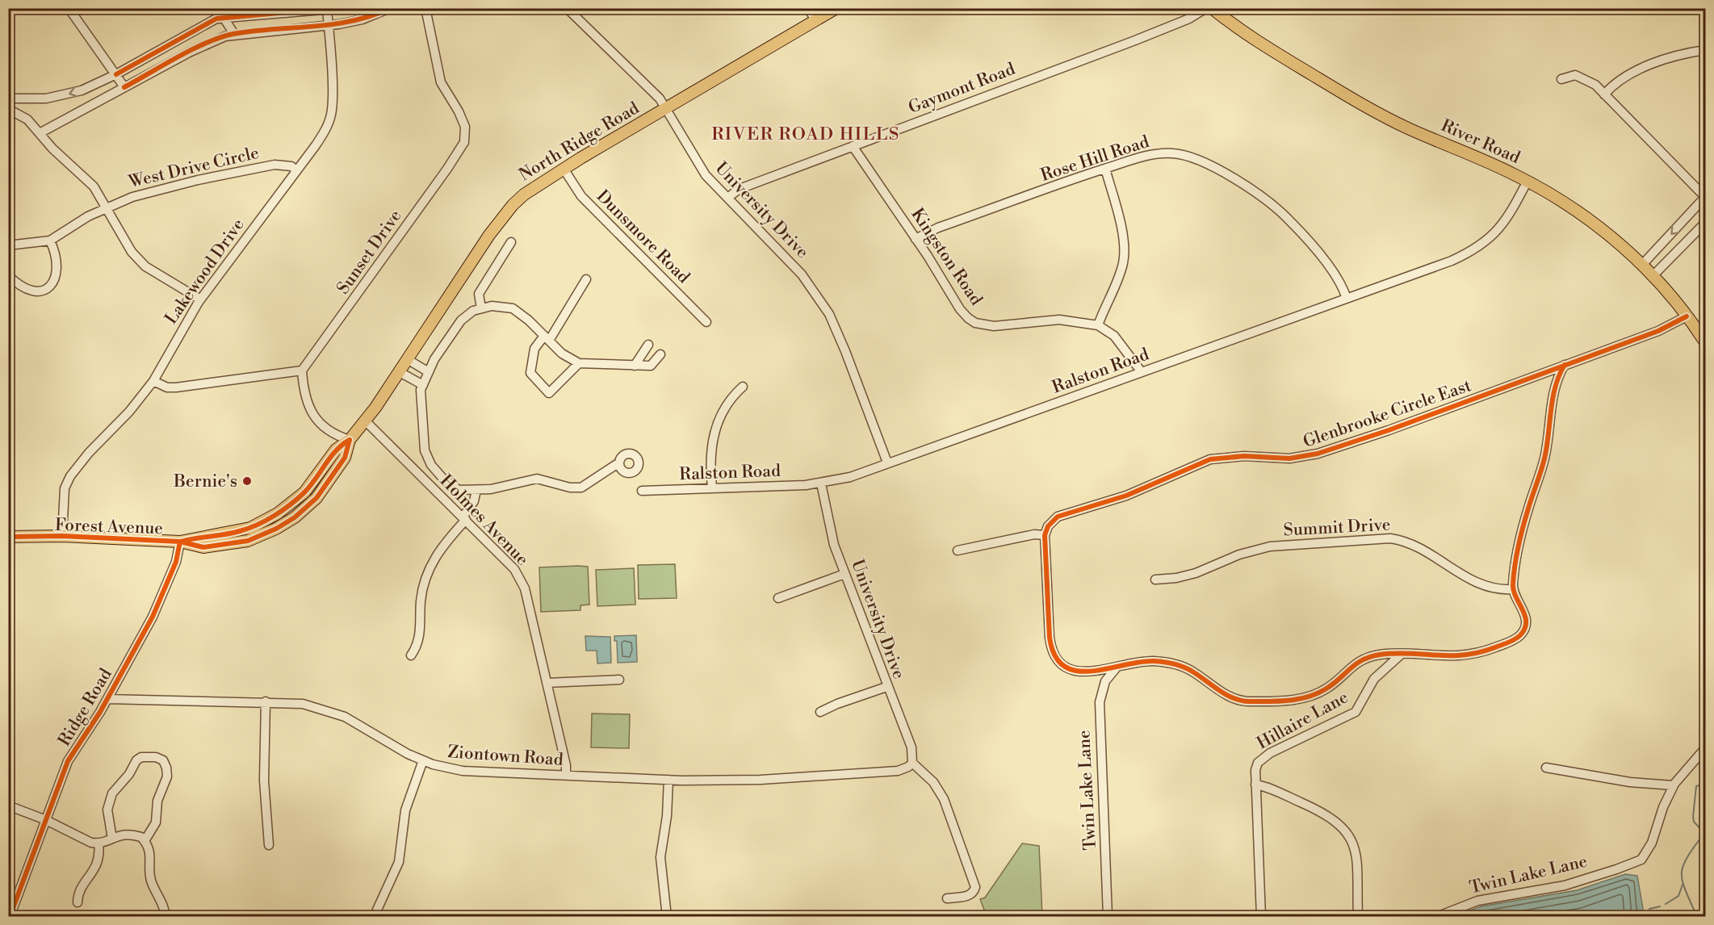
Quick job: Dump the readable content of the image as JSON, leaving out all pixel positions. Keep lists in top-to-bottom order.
{
  "streets": {
    "main road": ["North Ridge Road", "River Road", "Forest Avenue"],
    "street": [
      "Gaymont Road",
      "Rose Hill Road",
      "West Drive Circle",
      "University Drive",
      "Dunsmore Road",
      "Sunset Drive",
      "Kingston Road",
      "Lakewood Drive",
      "Ralston Road",
      "Glenbrooke Circle East",
      "Holmes Avenue",
      "Summit Drive",
      "Ridge Road",
      "Hillaire Lane",
      "Ziontown Road",
      "Twin Lake Lane"
    ]
  },
  "crossings": [
    ["Gaymont Road", "University Drive"],
    ["Gaymont Road", "Kingston Road"],
    ["North Ridge Road", "University Drive"],
    ["North Ridge Road", "Dunsmore Road"],
    ["North Ridge Road", "Holmes Avenue"],
    ["North Ridge Road", "Forest Avenue"],
    ["North Ridge Road", "Ridge Road"],
    ["River Road", "Ralston Road"],
    ["River Road", "Glenbrooke Circle East"],
    ["Rose Hill Road", "Kingston Road"],
    ["Rose Hill Road", "Ralston Road"],
    ["West Drive Circle", "Lakewood Drive"],
    ["University Drive", "Ralston Road"],
    ["University Drive", "Ziontown Road"],
    ["Kingston Road", "Ralston Road"],
    ["Lakewood Drive", "Forest Avenue"],
    ["Holmes Avenue", "Ziontown Road"],
    ["Forest Avenue", "Ridge Road"],
    ["Ridge Road", "Ziontown Road"]
  ],
  "districts": ["RIVER ROAD HILLS"],
  "places": ["Bernie's"]
}
